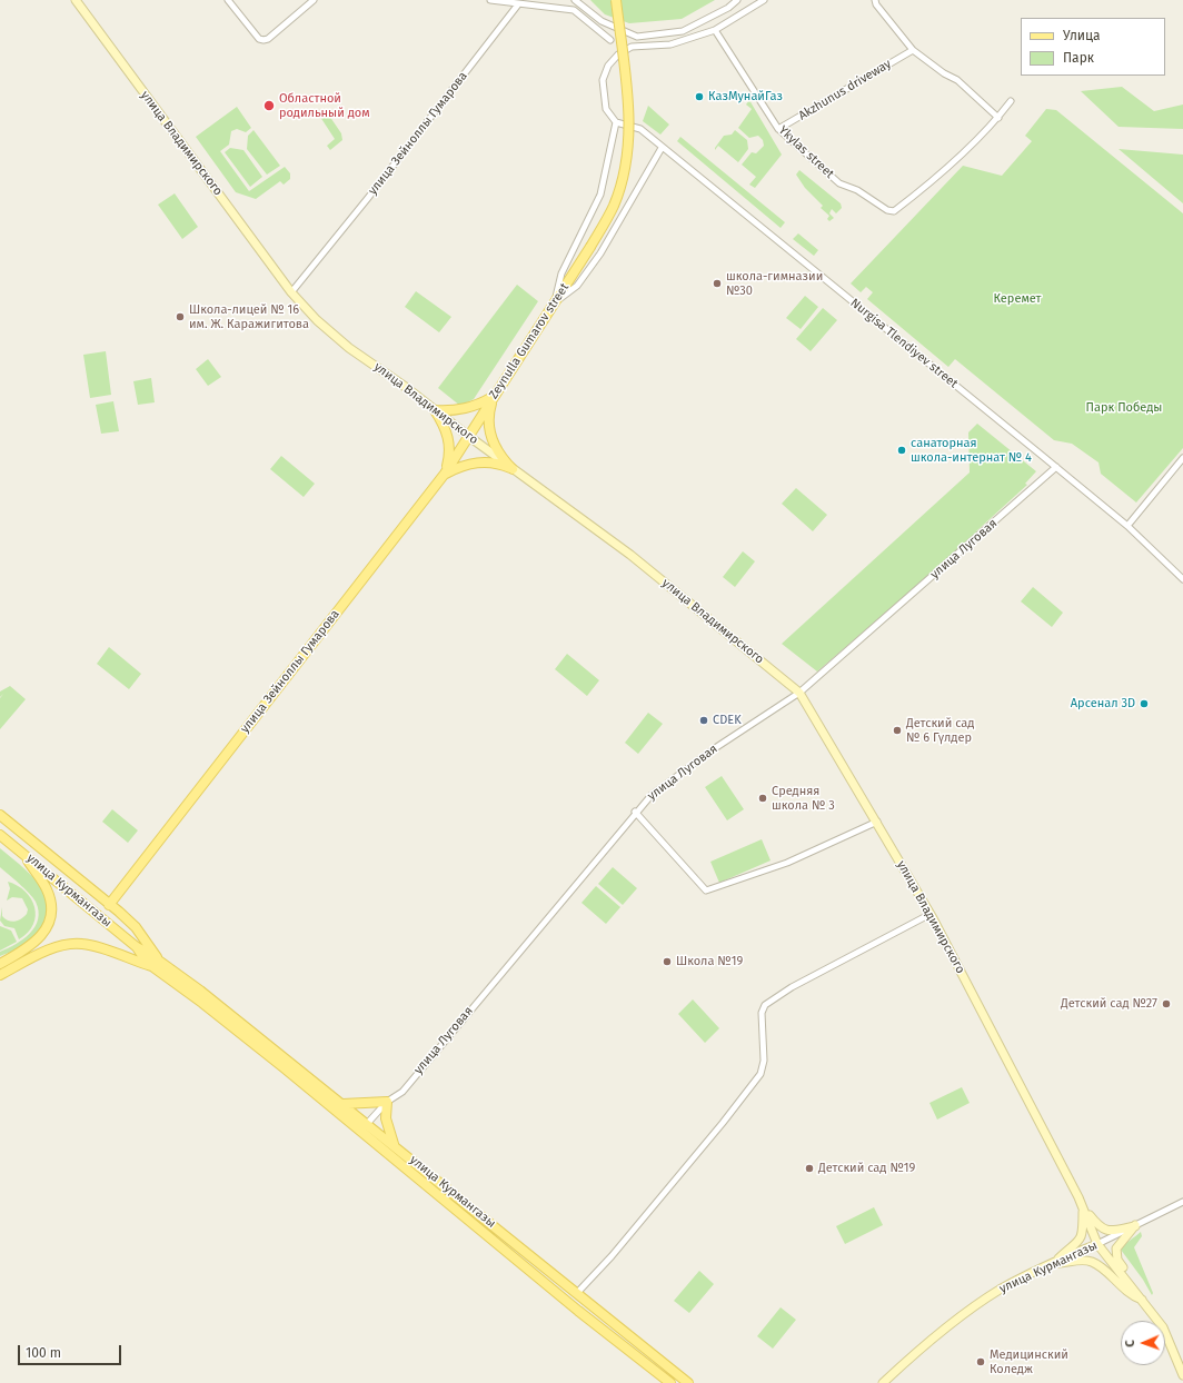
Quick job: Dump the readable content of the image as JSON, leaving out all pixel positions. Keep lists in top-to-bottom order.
{
  "streets": {
    "main road": ["улица Зейноллы Гумарова", "Zeynulla Gumarov street", "улица Курмангазы"],
    "street": [
      "Akzhunus driveway",
      "улица Владимирского",
      "Ykylas street",
      "Nurgisa Tlendiyev street",
      "улица Луговая"
    ]
  },
  "crossings": [
    ["Akzhunus driveway", "Ykylas street"],
    ["улица Зейноллы Гумарова", "улица Владимирского"],
    ["улица Зейноллы Гумарова", "Zeynulla Gumarov street"],
    ["улица Владимирского", "Zeynulla Gumarov street"],
    ["улица Владимирского", "улица Луговая"],
    ["улица Владимирского", "улица Курмангазы"],
    ["Nurgisa Tlendiyev street", "улица Луговая"],
    ["улица Луговая", "улица Курмангазы"]
  ],
  "parks": ["Керемет", "Парк Победы"],
  "places": [
    "КазМунайГаз",
    "Областной родильный дом",
    "школа-гимназии №30",
    "Школа-лицей № 16 им. Ж. Каражигитова",
    "санаторная школа-интернат № 4",
    "Арсенал 3D",
    "CDEK",
    "Детский сад № 6 Гүлдер",
    "Средняя школа № 3",
    "Школа №19",
    "Детский сад №27",
    "Детский сад №19",
    "Медицинский Коледж"
  ],
  "legend": ["Улица", "Парк"],
  "scale_bar": "100 m",
  "north": "left"
}
